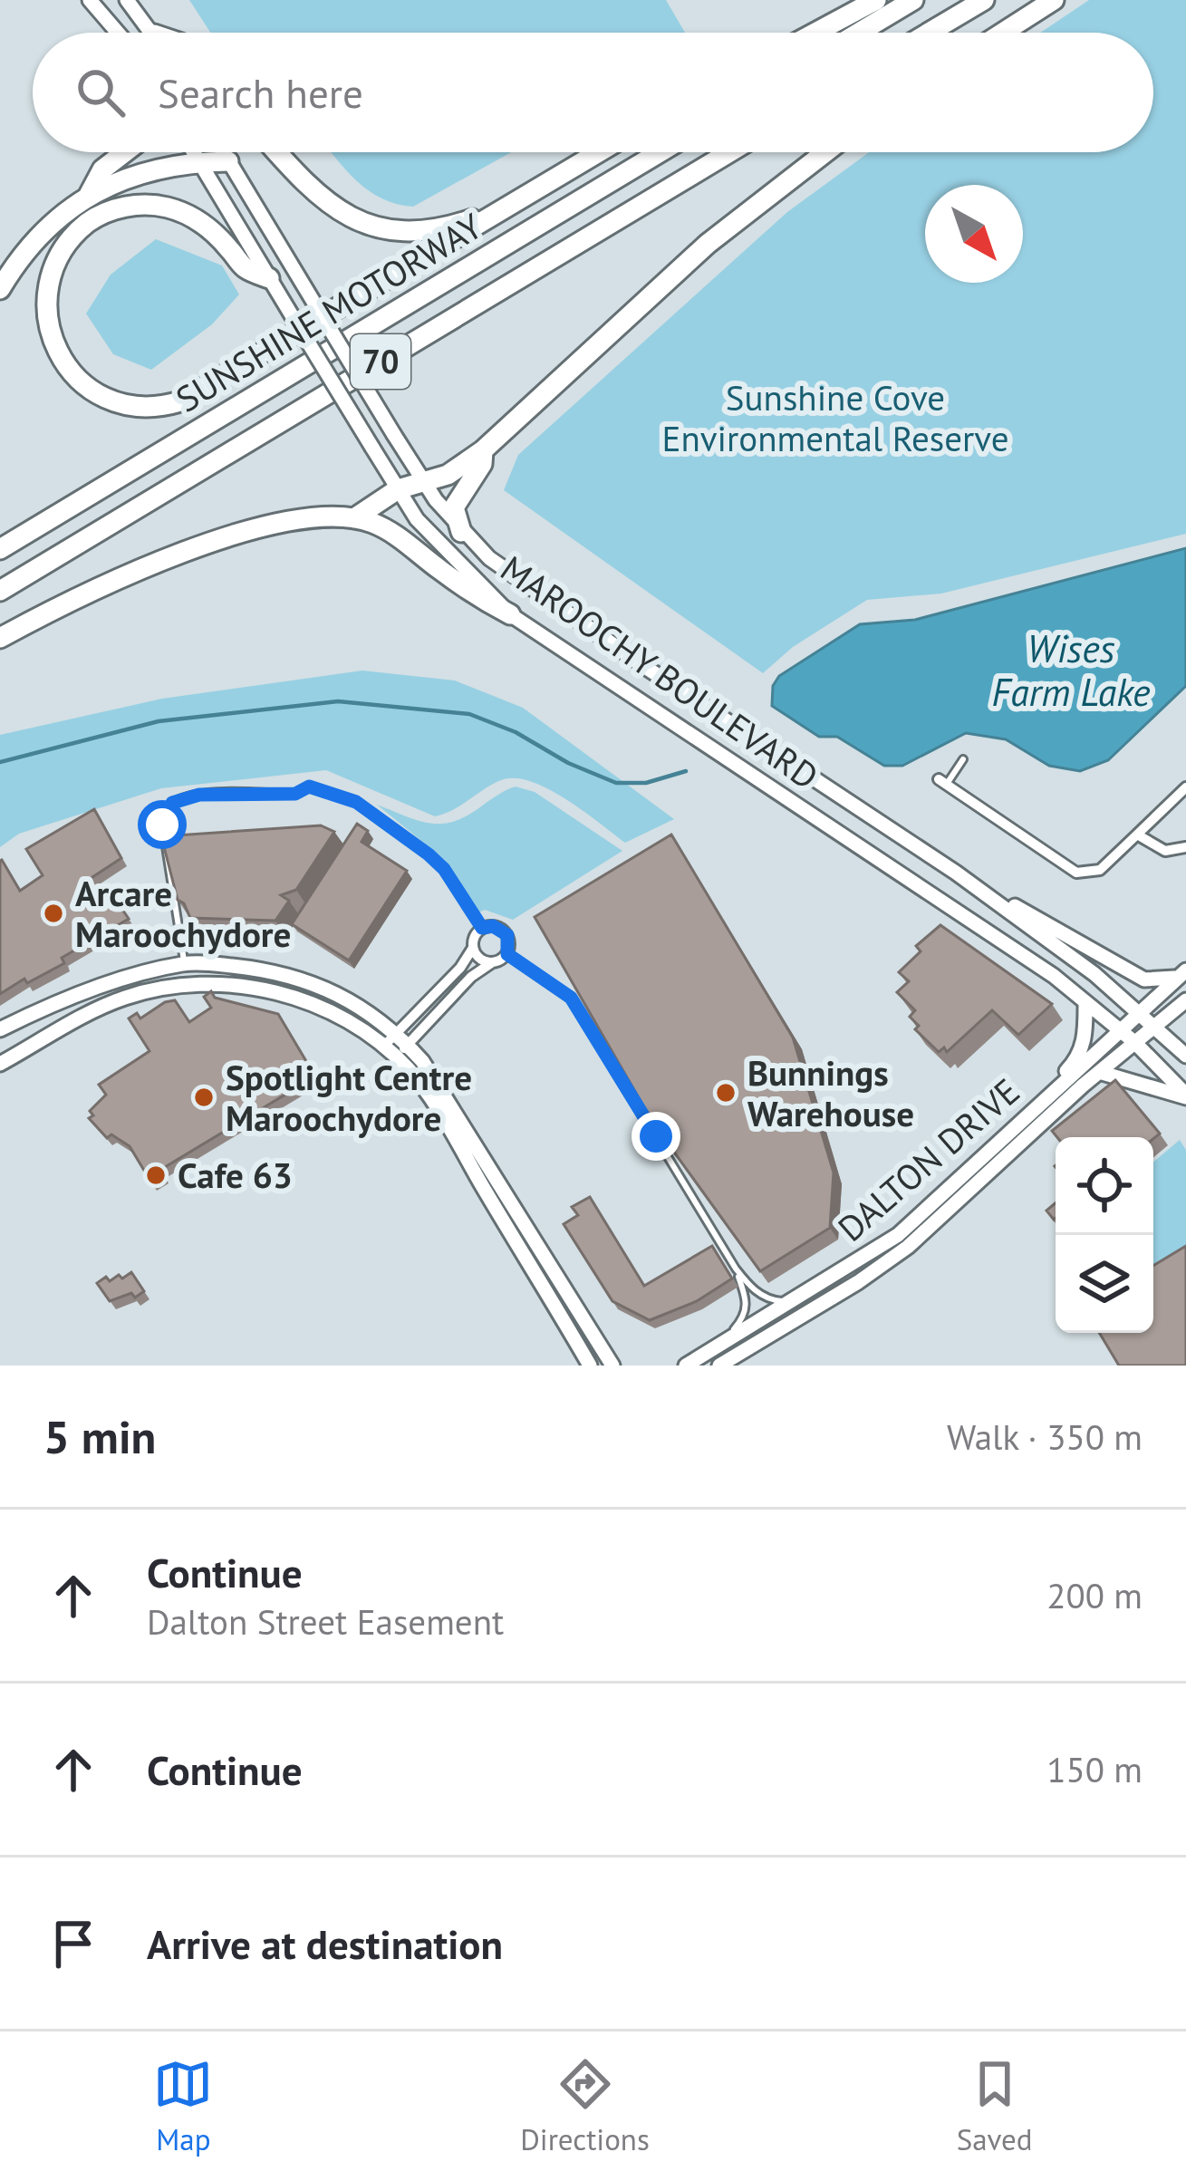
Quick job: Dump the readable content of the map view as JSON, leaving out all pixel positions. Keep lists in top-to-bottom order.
{
  "streets": {
    "highway": ["SUNSHINE MOTORWAY", "70"],
    "main road": ["MAROOCHY BOULEVARD", "DALTON DRIVE"]
  },
  "crossings": [
    ["MAROOCHY BOULEVARD", "DALTON DRIVE"]
  ],
  "water": ["Wises Farm Lake"],
  "parks": ["Sunshine Cove Environmental Reserve"],
  "places": [
    "Arcare Maroochydore",
    "Bunnings Warehouse",
    "Spotlight Centre Maroochydore",
    "Cafe 63"
  ],
  "north": "bottom right",
  "page": {
    "search": "Search here",
    "heading": ["5 min", "Walk · 350 m"],
    "list": [
      ["Continue", "Dalton Street Easement", "200 m"],
      ["Continue", "150 m"],
      "Arrive at destination"
    ],
    "nav": ["Map", "Directions", "Saved"]
  }
}
